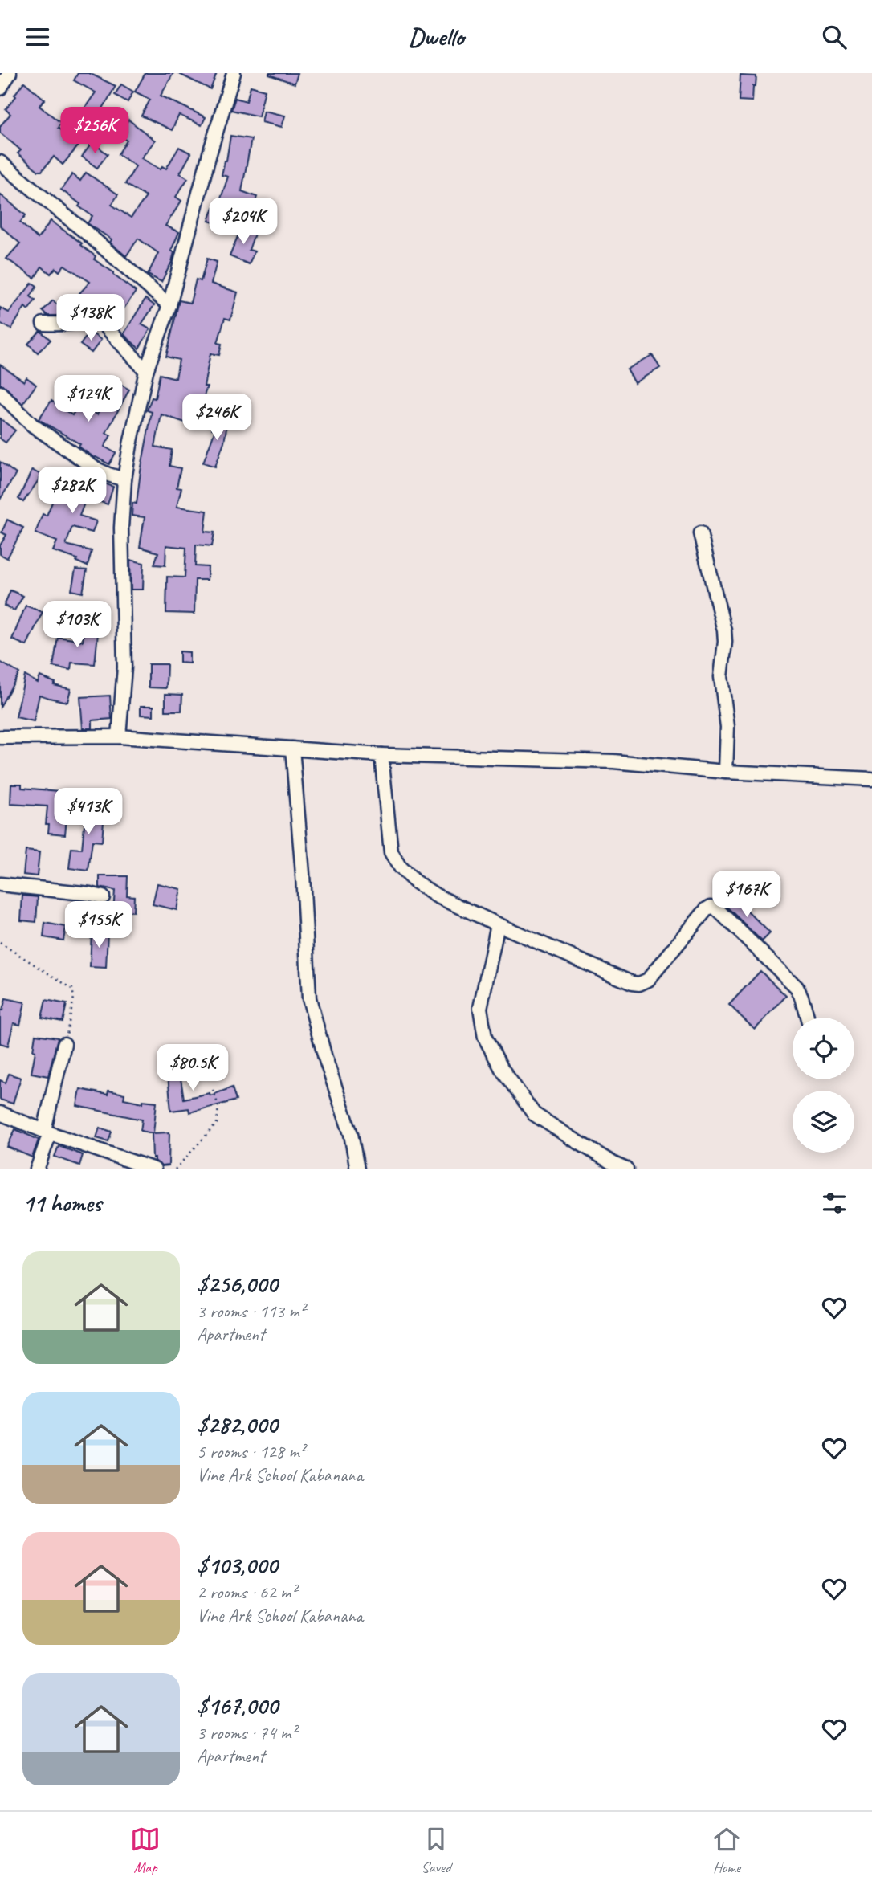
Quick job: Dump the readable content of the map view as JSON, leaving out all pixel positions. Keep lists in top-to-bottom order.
{
  "page": {
    "header": "Dwello",
    "price": [
      "$256K",
      "$204K",
      "$138K",
      "$124K",
      "$246K",
      "$282K",
      "$103K",
      "$413K",
      "$167K",
      "$155K",
      "$80.5K"
    ],
    "heading": "11 homes",
    "list": [
      {
        "name": "$256,000",
        "note": "3 rooms · 113 m² · Apartment"
      },
      {
        "name": "$282,000",
        "note": "5 rooms · 128 m² · Vine Ark School Kabanana"
      },
      {
        "name": "$103,000",
        "note": "2 rooms · 62 m² · Vine Ark School Kabanana"
      },
      {
        "name": "$167,000",
        "note": "3 rooms · 74 m² · Apartment"
      }
    ],
    "tabs": ["Map", "Saved", "Home"]
  }
}
